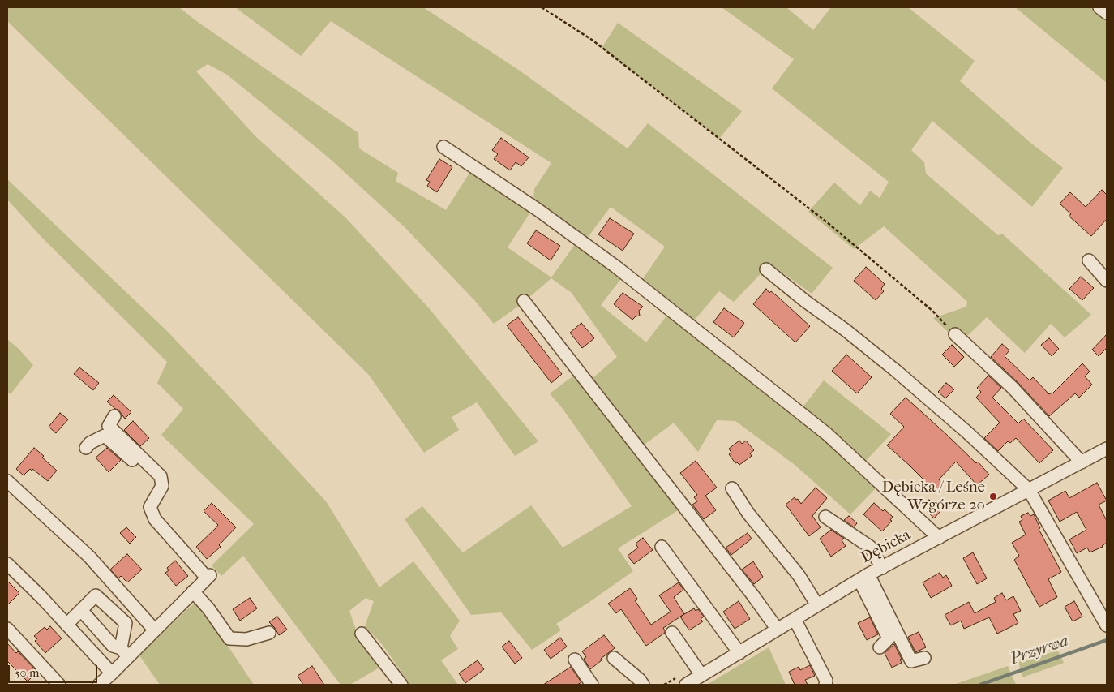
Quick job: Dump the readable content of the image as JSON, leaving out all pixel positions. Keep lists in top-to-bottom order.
{
  "streets": {
    "street": ["Dębicka"]
  },
  "water": ["Przyrwa"],
  "places": ["Dębicka / Leśne Wzgórze 20"],
  "scale_bar": "50 m"
}
